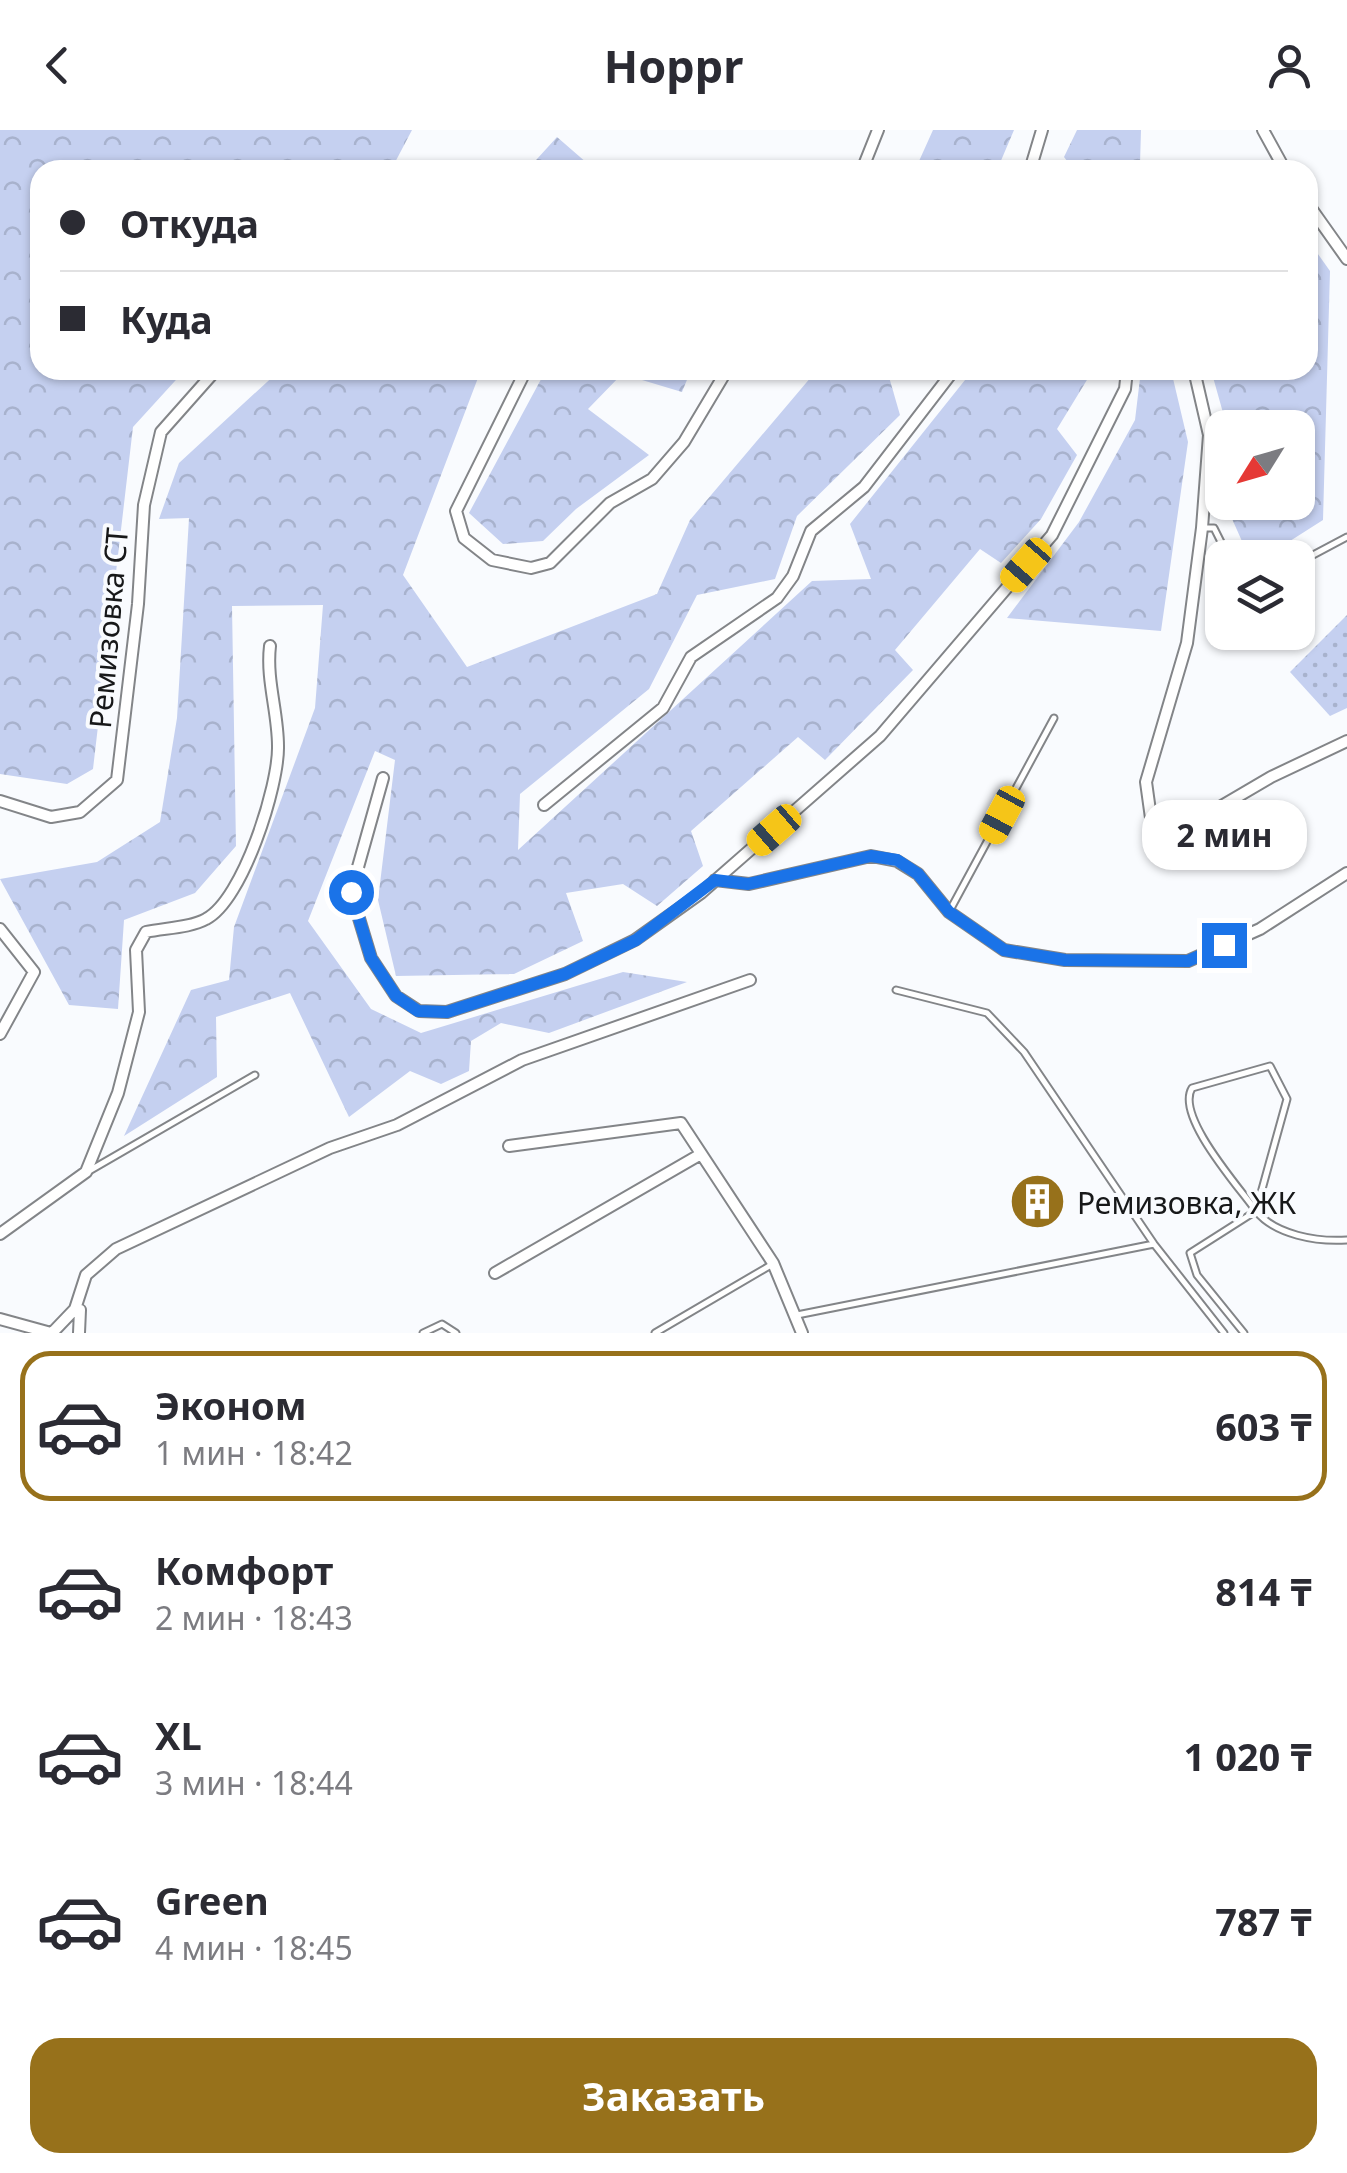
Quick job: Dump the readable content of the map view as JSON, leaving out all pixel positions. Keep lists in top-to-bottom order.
{
  "streets": {
    "street": ["Ремизовка СТ"]
  },
  "places": {
    "building": ["Ремизовка, ЖК"]
  },
  "north": "bottom left",
  "page": {
    "header": "Hoppr",
    "banner": ["Откуда", "Куда"],
    "bubble": "2 мин",
    "list": [
      {
        "name": "Эконом",
        "note": "1 мин · 18:42",
        "value": "603 ₸"
      },
      {
        "name": "Комфорт",
        "note": "2 мин · 18:43",
        "value": "814 ₸"
      },
      {
        "name": "XL",
        "note": "3 мин · 18:44",
        "value": "1 020 ₸"
      },
      {
        "name": "Green",
        "note": "4 мин · 18:45",
        "value": "787 ₸"
      }
    ],
    "buttons": "Заказать"
  }
}
